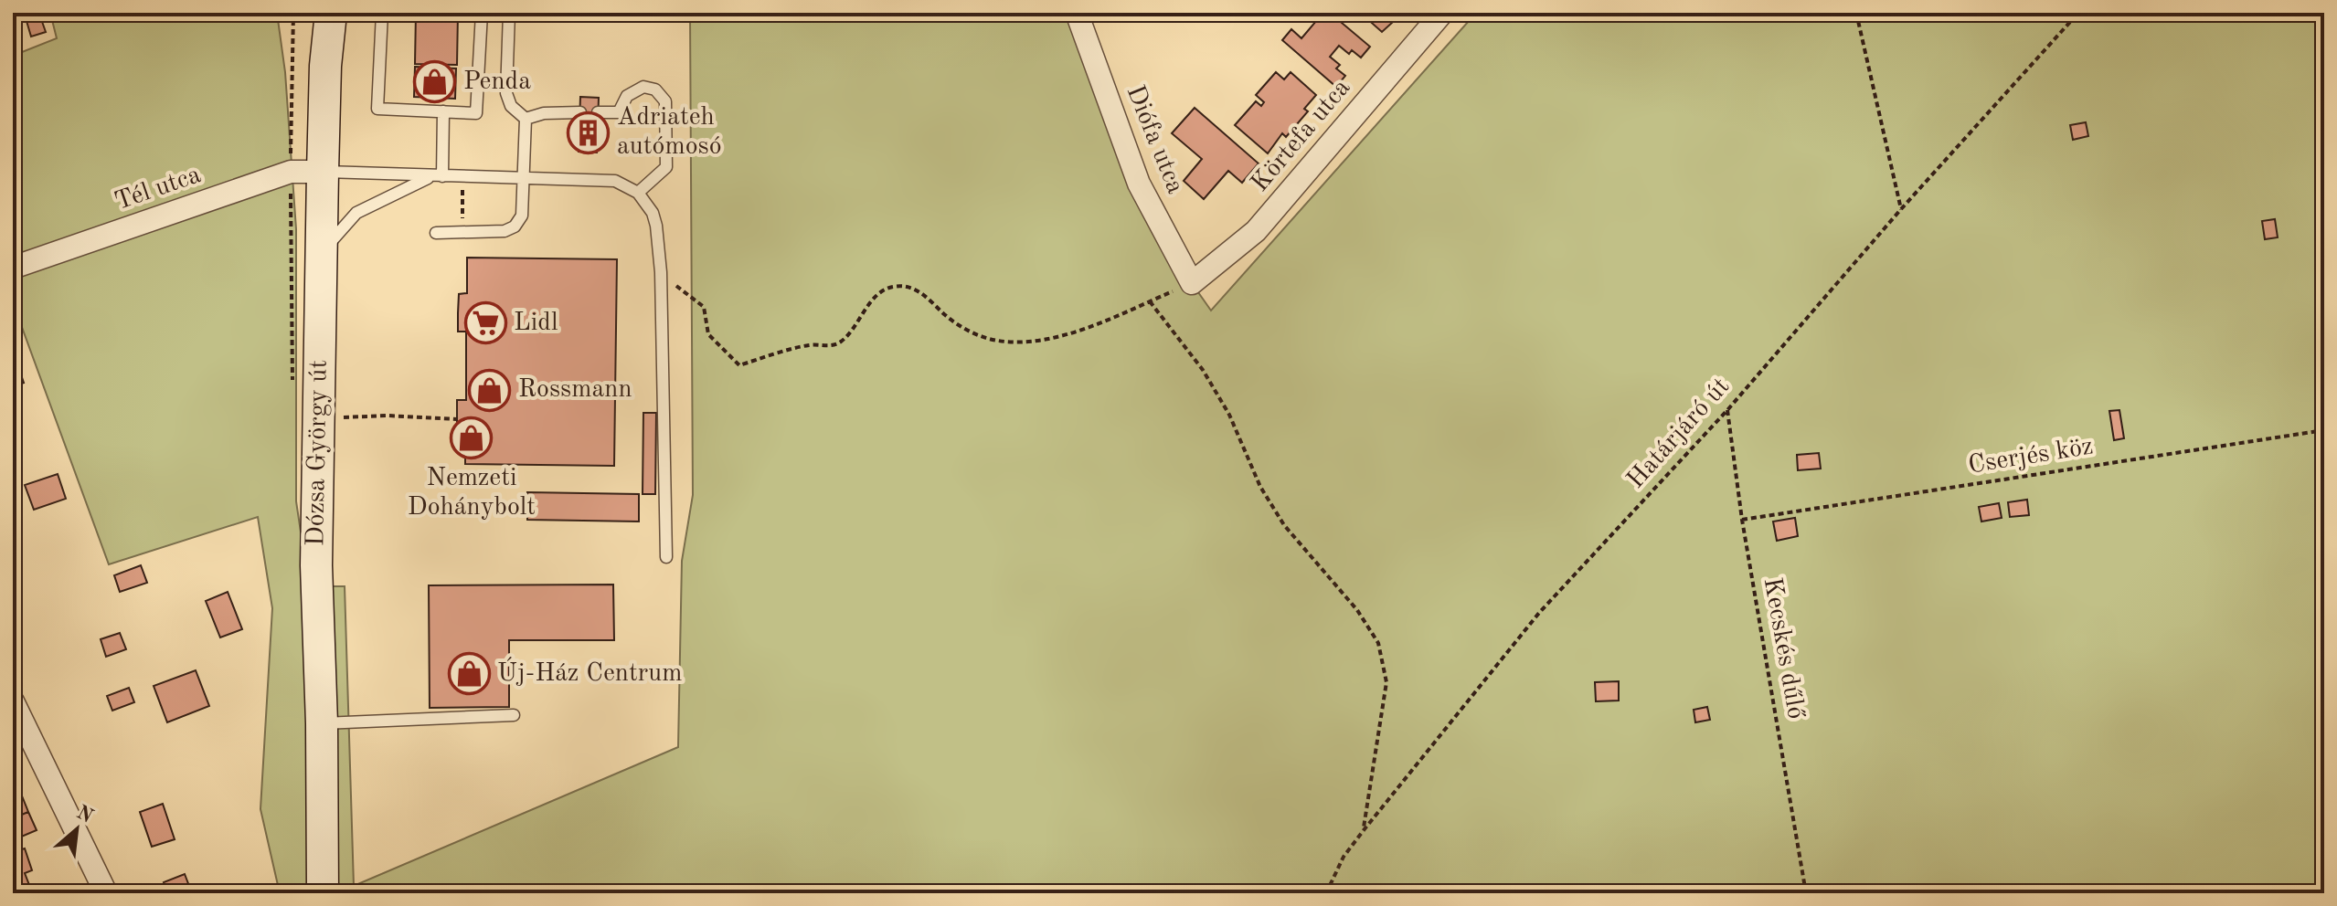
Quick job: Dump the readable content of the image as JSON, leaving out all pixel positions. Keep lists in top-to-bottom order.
{
  "streets": {
    "main road": ["Dózsa György út"],
    "street": ["Körtefa utca", "Diófa utca", "Tél utca"],
    "path": ["Határjáró út", "Cserjés köz", "Kecskés dűlő"]
  },
  "crossings": [
    ["Körtefa utca", "Diófa utca"],
    ["Tél utca", "Dózsa György út"],
    ["Határjáró út", "Kecskés dűlő"],
    ["Cserjés köz", "Kecskés dűlő"]
  ],
  "places": {
    "shop": [
      "Penda",
      "Rossmann",
      "Nemzeti Dohánybolt",
      "Új-Ház Centrum"
    ],
    "building": ["Adriateh autómosó"],
    "supermarket": ["Lidl"]
  },
  "north": "top right"
}
